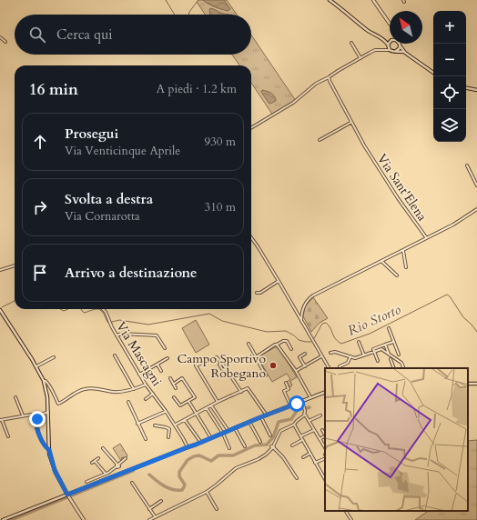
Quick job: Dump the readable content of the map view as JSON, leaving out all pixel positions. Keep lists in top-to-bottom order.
{
  "streets": {
    "street": ["Via Sant'Elena", "Via Mascagni"]
  },
  "water": ["Rio Storto"],
  "places": ["Campo Sportivo Robegano"],
  "north": "top left",
  "page": {
    "map_buttons": ["+", "−"],
    "search": "Cerca qui",
    "heading": ["16 min", "A piedi · 1.2 km"],
    "list": [
      ["Prosegui", "Via Venticinque Aprile", "930 m"],
      ["Svolta a destra", "Via Cornarotta", "310 m"],
      "Arrivo a destinazione"
    ]
  }
}
